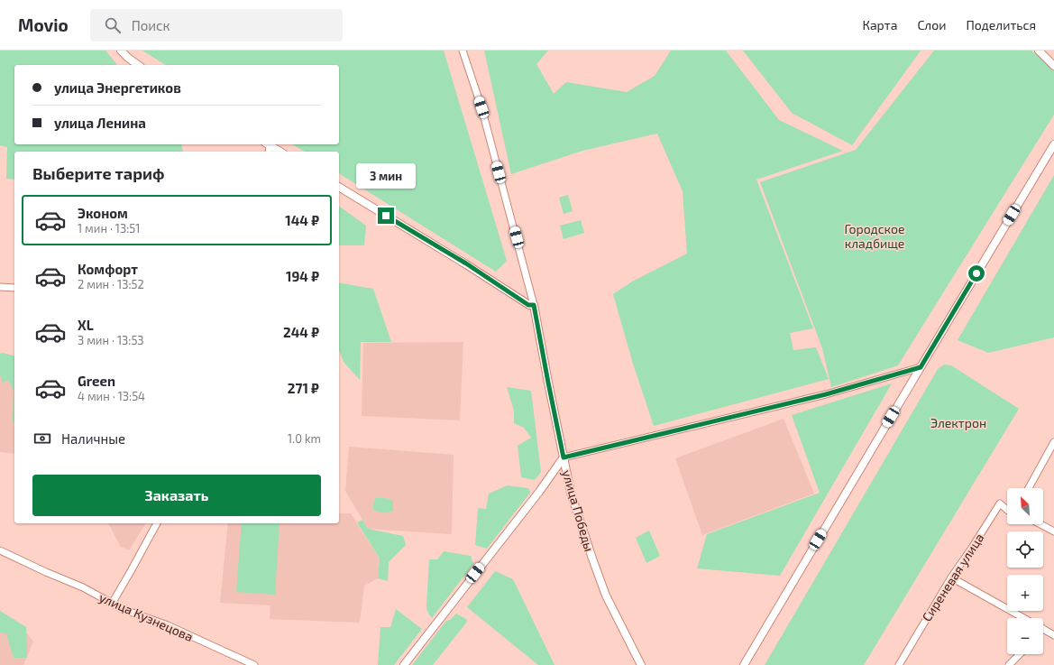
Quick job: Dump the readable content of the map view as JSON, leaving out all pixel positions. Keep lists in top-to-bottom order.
{
  "streets": {
    "main road": ["улица Победы"],
    "street": ["Сиреневая улица", "улица Кузнецова"]
  },
  "parks": ["Городское кладбище", "Электрон"],
  "north": "top left",
  "page": {
    "header": "Movio",
    "search": "Поиск",
    "nav": ["Карта", "Слои", "Поделиться"],
    "banner": ["улица Энергетиков", "улица Ленина"],
    "heading": "Выберите тариф",
    "bubble": "3 мин",
    "list": [
      {
        "name": "Эконом",
        "note": "1 мин · 13:51",
        "value": "144 ₽"
      },
      {
        "name": "Комфорт",
        "note": "2 мин · 13:52",
        "value": "194 ₽"
      },
      {
        "name": "XL",
        "note": "3 мин · 13:53",
        "value": "244 ₽"
      },
      {
        "name": "Green",
        "note": "4 мин · 13:54",
        "value": "271 ₽"
      }
    ],
    "pay": ["Наличные", "1.0 km"],
    "buttons": "Заказать",
    "map_buttons": ["+", "−"]
  }
}
